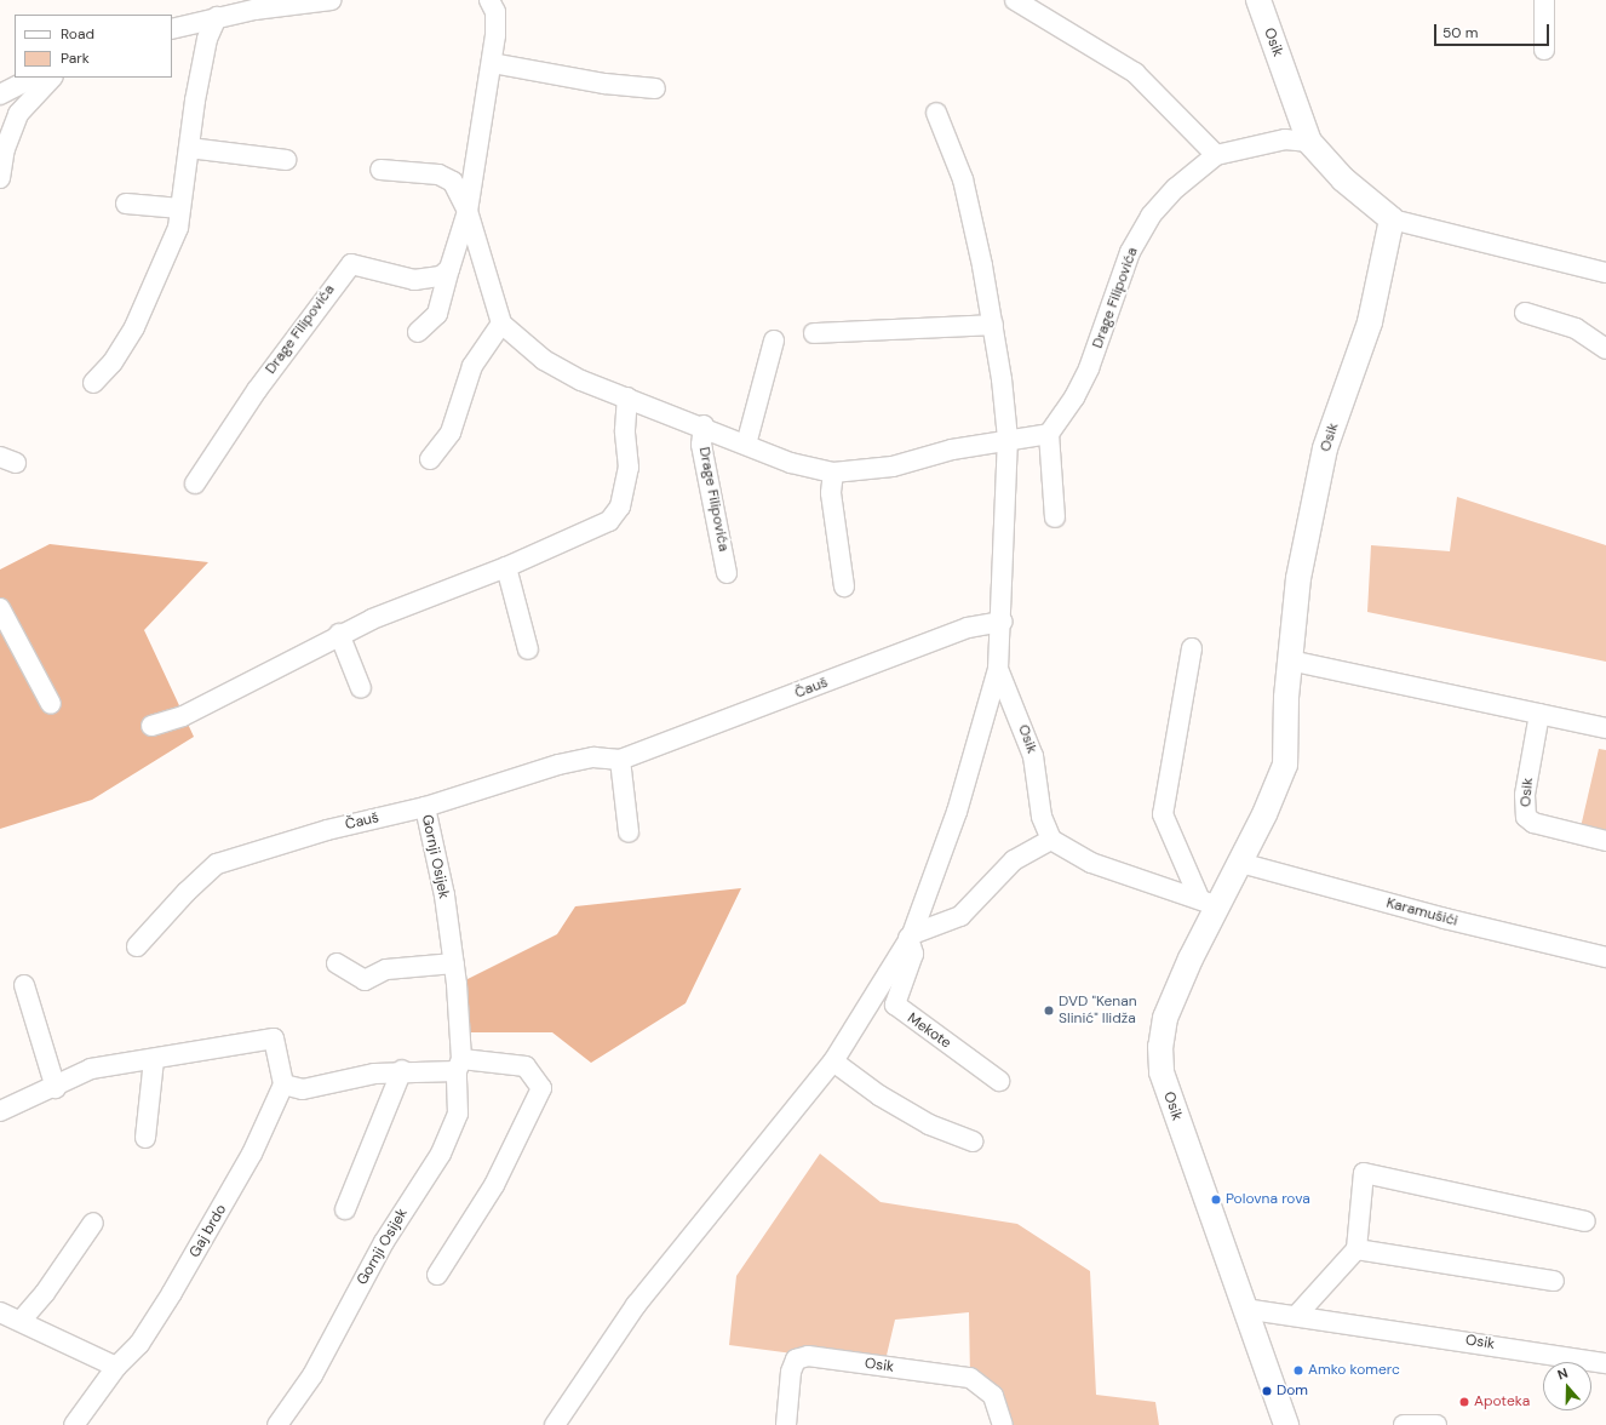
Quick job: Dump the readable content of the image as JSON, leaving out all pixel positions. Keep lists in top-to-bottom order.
{
  "streets": {
    "main road": ["Osik"],
    "street": [
      "Drage Filipovića",
      "Čauš",
      "Gornji Osijek",
      "Karamušići",
      "Mekote",
      "Gaj brdo"
    ]
  },
  "crossings": [
    ["Osik", "Drage Filipovića"],
    ["Osik", "Karamušići"],
    ["Čauš", "Gornji Osijek"]
  ],
  "places": [
    "DVD \"Kenan Slinić\" Ilidža",
    "Polovna rova",
    "Amko komerc",
    "Dom",
    "Apoteka"
  ],
  "legend": ["Road", "Park"],
  "scale_bar": "50 m",
  "north": "top"
}
